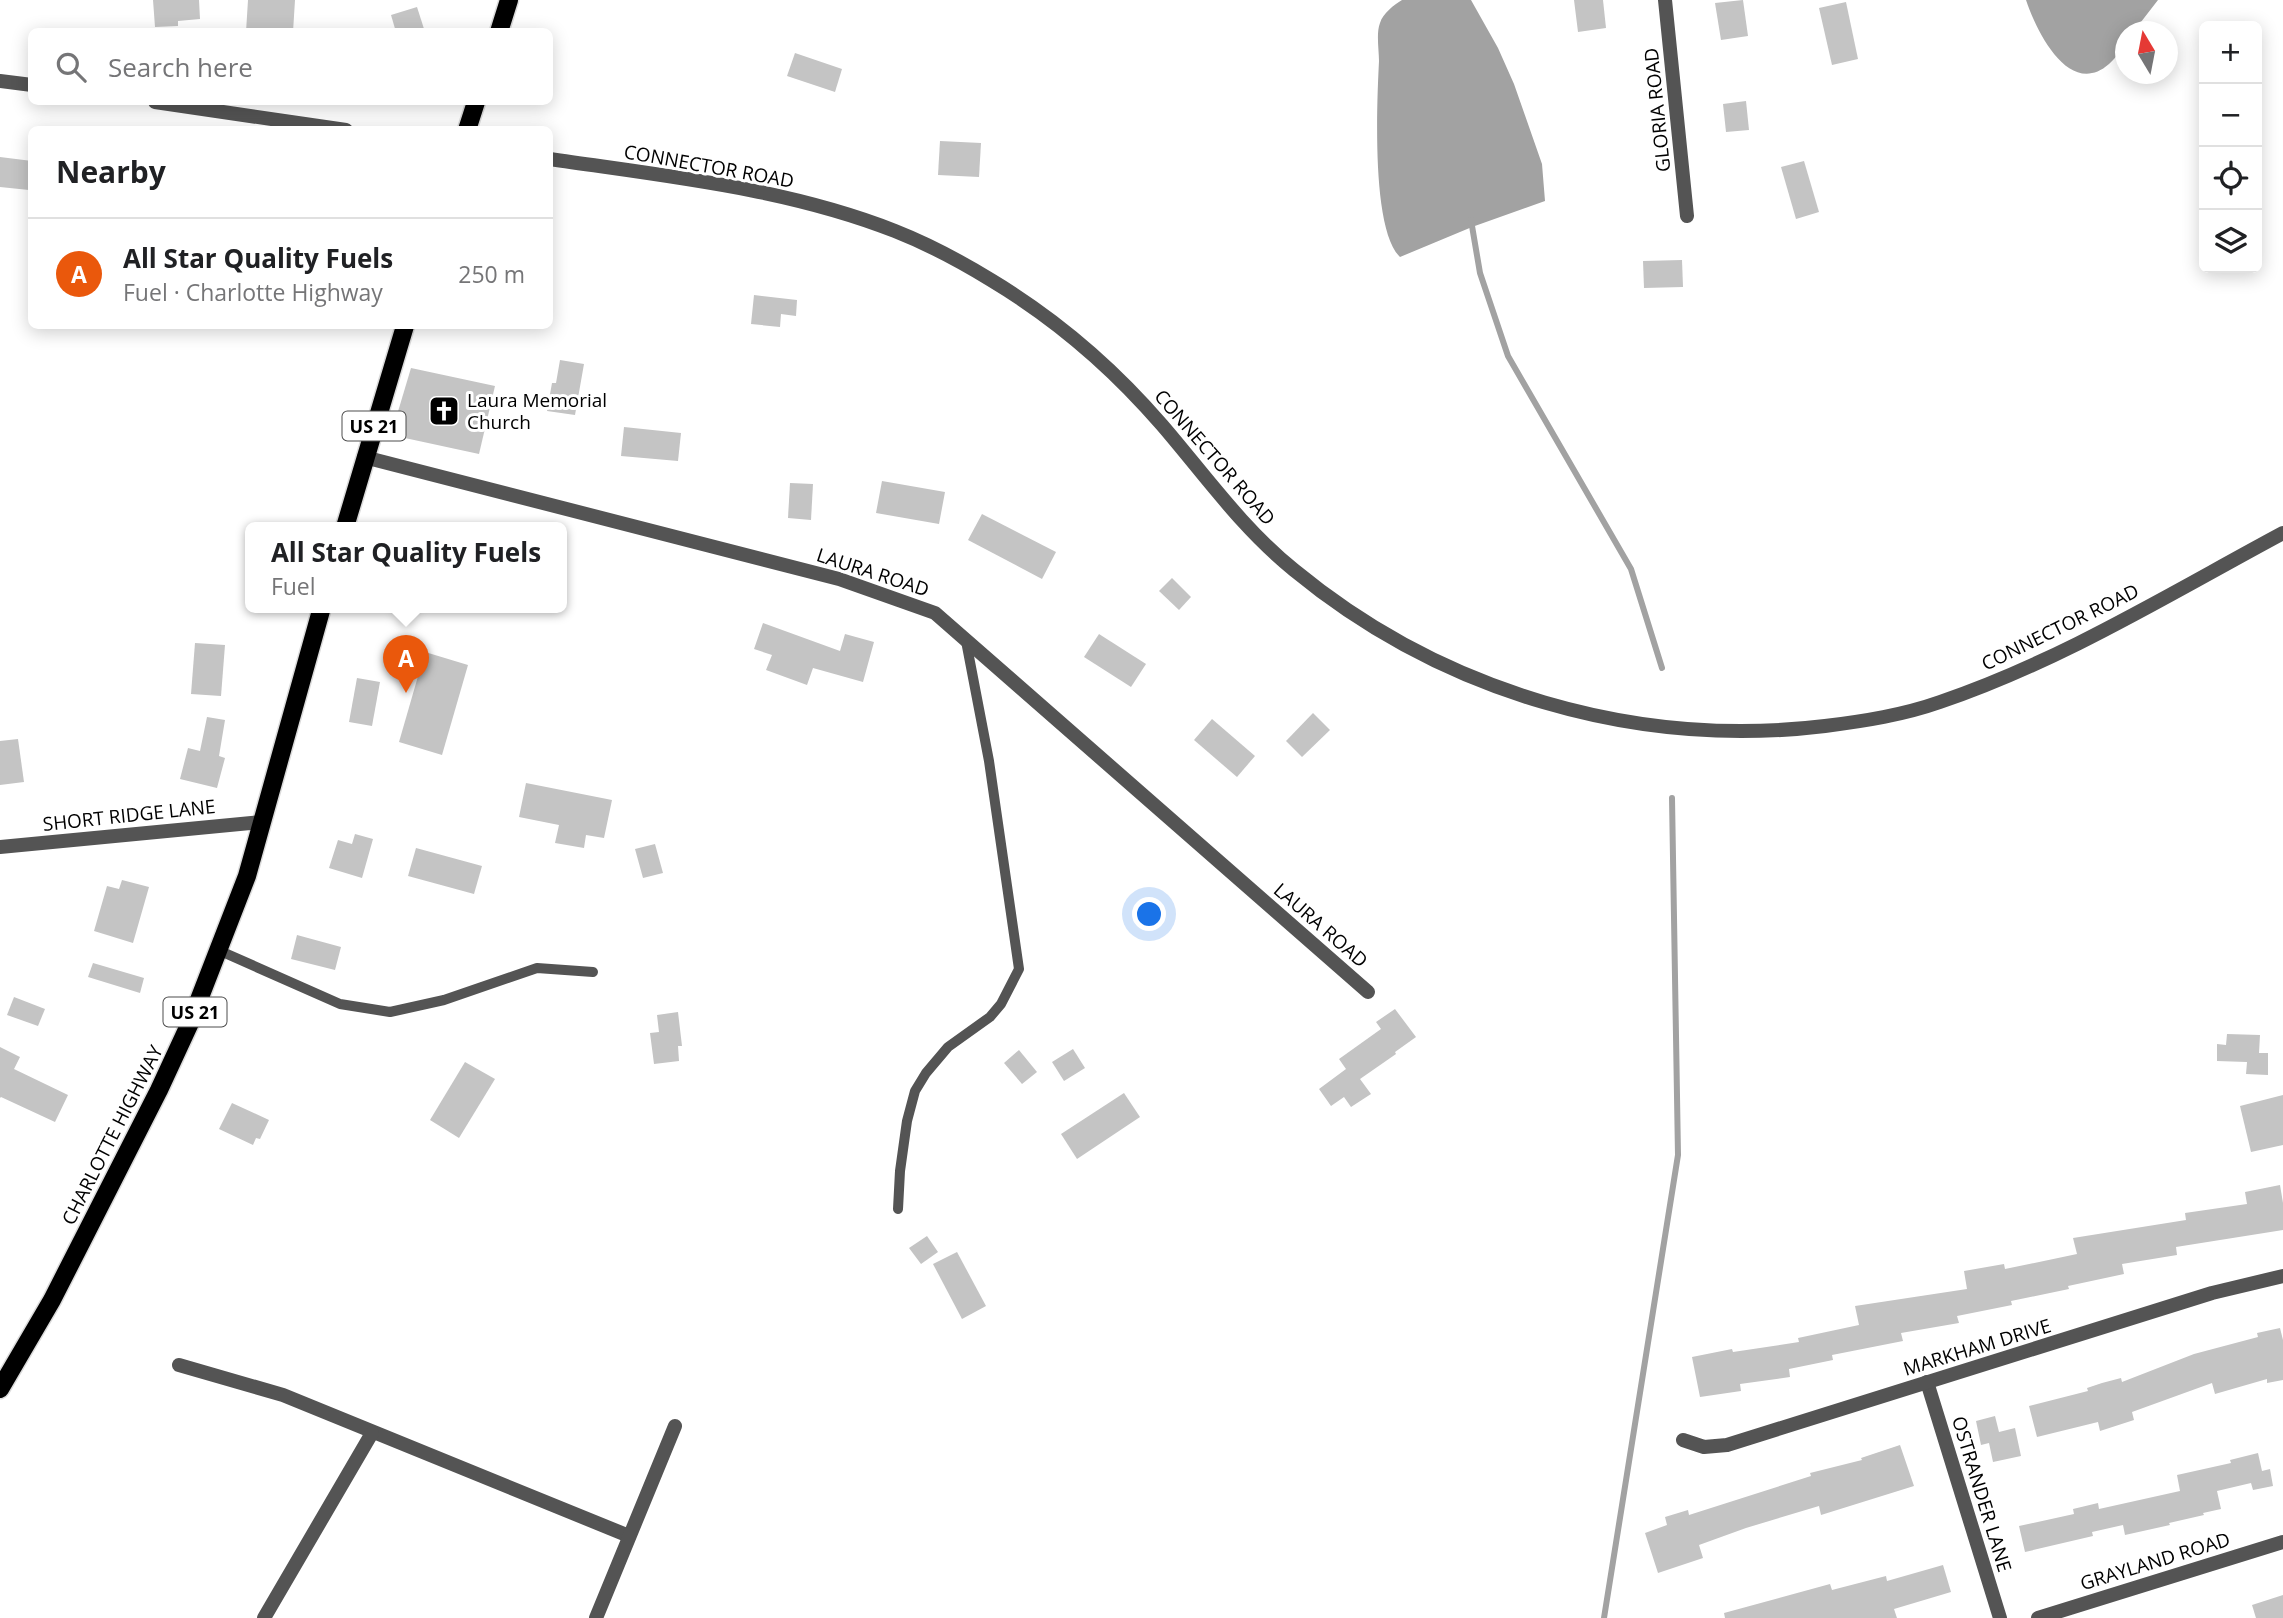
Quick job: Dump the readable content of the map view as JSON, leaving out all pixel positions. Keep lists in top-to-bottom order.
{
  "streets": {
    "main road": ["US 21", "CHARLOTTE HIGHWAY"],
    "street": [
      "GLORIA ROAD",
      "CONNECTOR ROAD",
      "LAURA ROAD",
      "SHORT RIDGE LANE",
      "MARKHAM DRIVE",
      "OSTRANDER LANE",
      "GRAYLAND ROAD"
    ]
  },
  "crossings": [
    ["US 21", "LAURA ROAD"],
    ["SHORT RIDGE LANE", "CHARLOTTE HIGHWAY"],
    ["MARKHAM DRIVE", "OSTRANDER LANE"]
  ],
  "places": {
    "church": ["Laura Memorial Church"]
  },
  "north": "top",
  "page": {
    "map_buttons": ["+", "−"],
    "search": "Search here",
    "heading": "Nearby",
    "list": [
      {
        "mark": "A",
        "name": "All Star Quality Fuels",
        "note": "Fuel · Charlotte Highway",
        "value": "250 m"
      }
    ],
    "popup": ["All Star Quality Fuels", "Fuel"],
    "pins": "A"
  }
}
